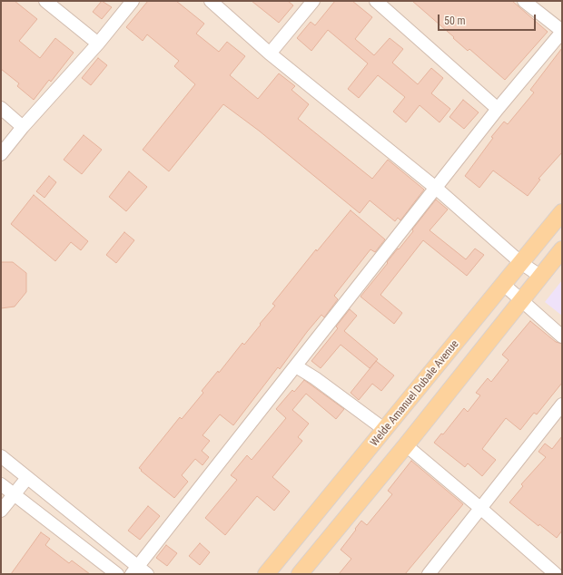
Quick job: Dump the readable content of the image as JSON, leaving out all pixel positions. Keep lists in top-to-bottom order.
{
  "streets": {
    "main road": ["Welde Amanuel Dubale Avenue"]
  },
  "scale_bar": "50 m"
}
